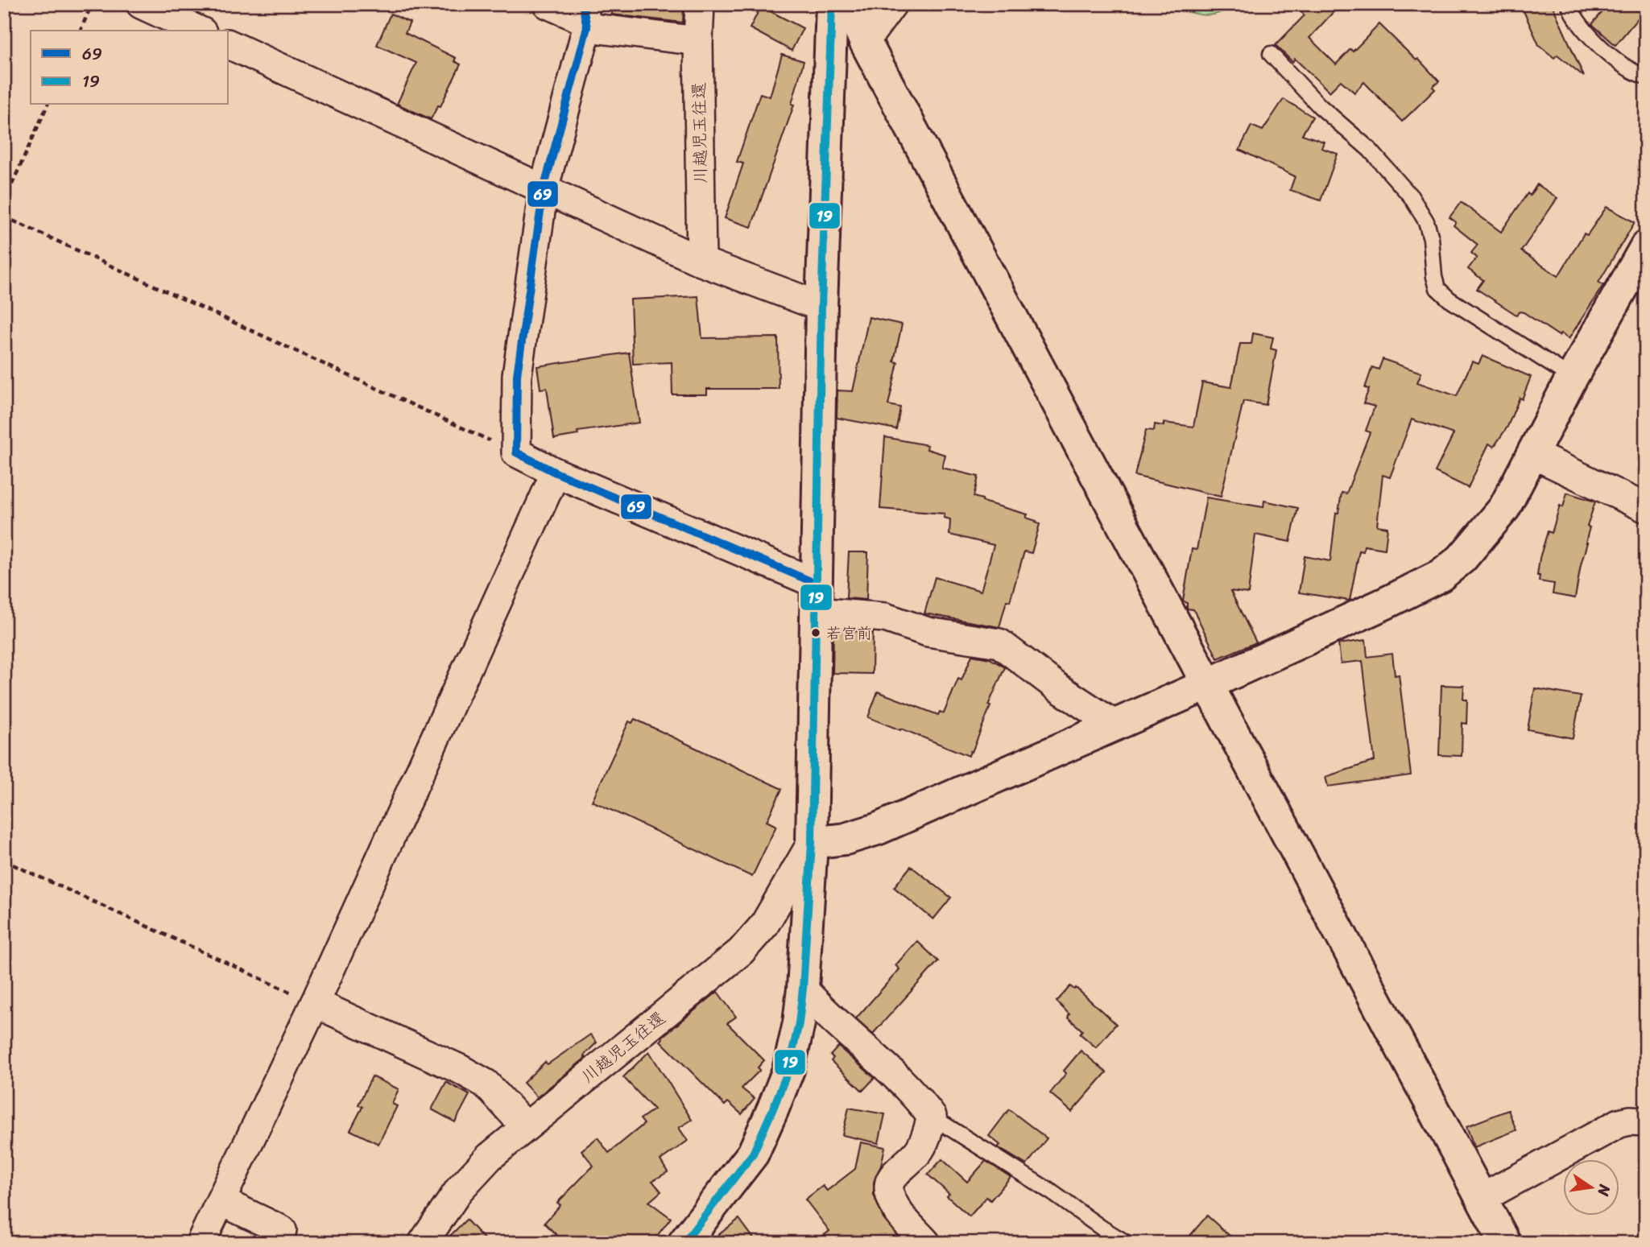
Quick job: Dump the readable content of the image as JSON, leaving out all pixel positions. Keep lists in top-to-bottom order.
{
  "streets": {
    "street": ["川越児玉往還"]
  },
  "places": ["若宮前"],
  "lines": ["transit line 69", "transit line 19"],
  "legend": ["69", "19"],
  "north": "right"
}
